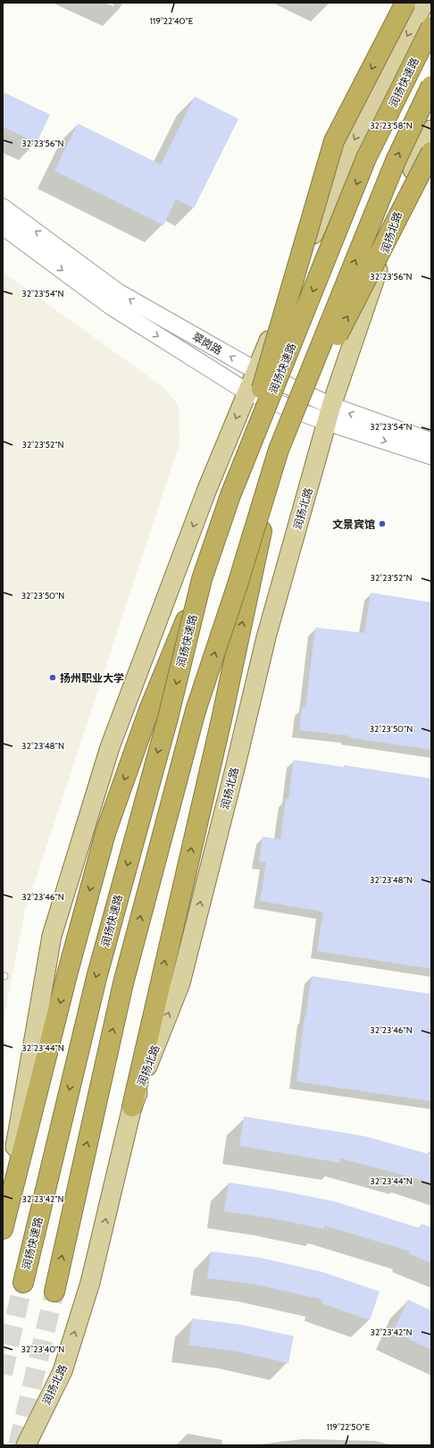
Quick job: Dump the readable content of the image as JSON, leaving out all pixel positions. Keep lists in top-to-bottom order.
{
  "streets": {
    "highway": ["润扬快速路"],
    "main road": ["润扬北路", "翠岗路"]
  },
  "crossings": [
    ["润扬北路", "翠岗路"]
  ],
  "places": ["文景宾馆", "扬州职业大学"],
  "coordinates": [
    "119°22'40\"E",
    "32°23'58\"N",
    "32°23'56\"N",
    "32°23'54\"N",
    "32°23'52\"N",
    "32°23'50\"N",
    "32°23'48\"N",
    "32°23'46\"N",
    "32°23'44\"N",
    "32°23'42\"N",
    "32°23'40\"N",
    "119°22'50\"E"
  ]
}
